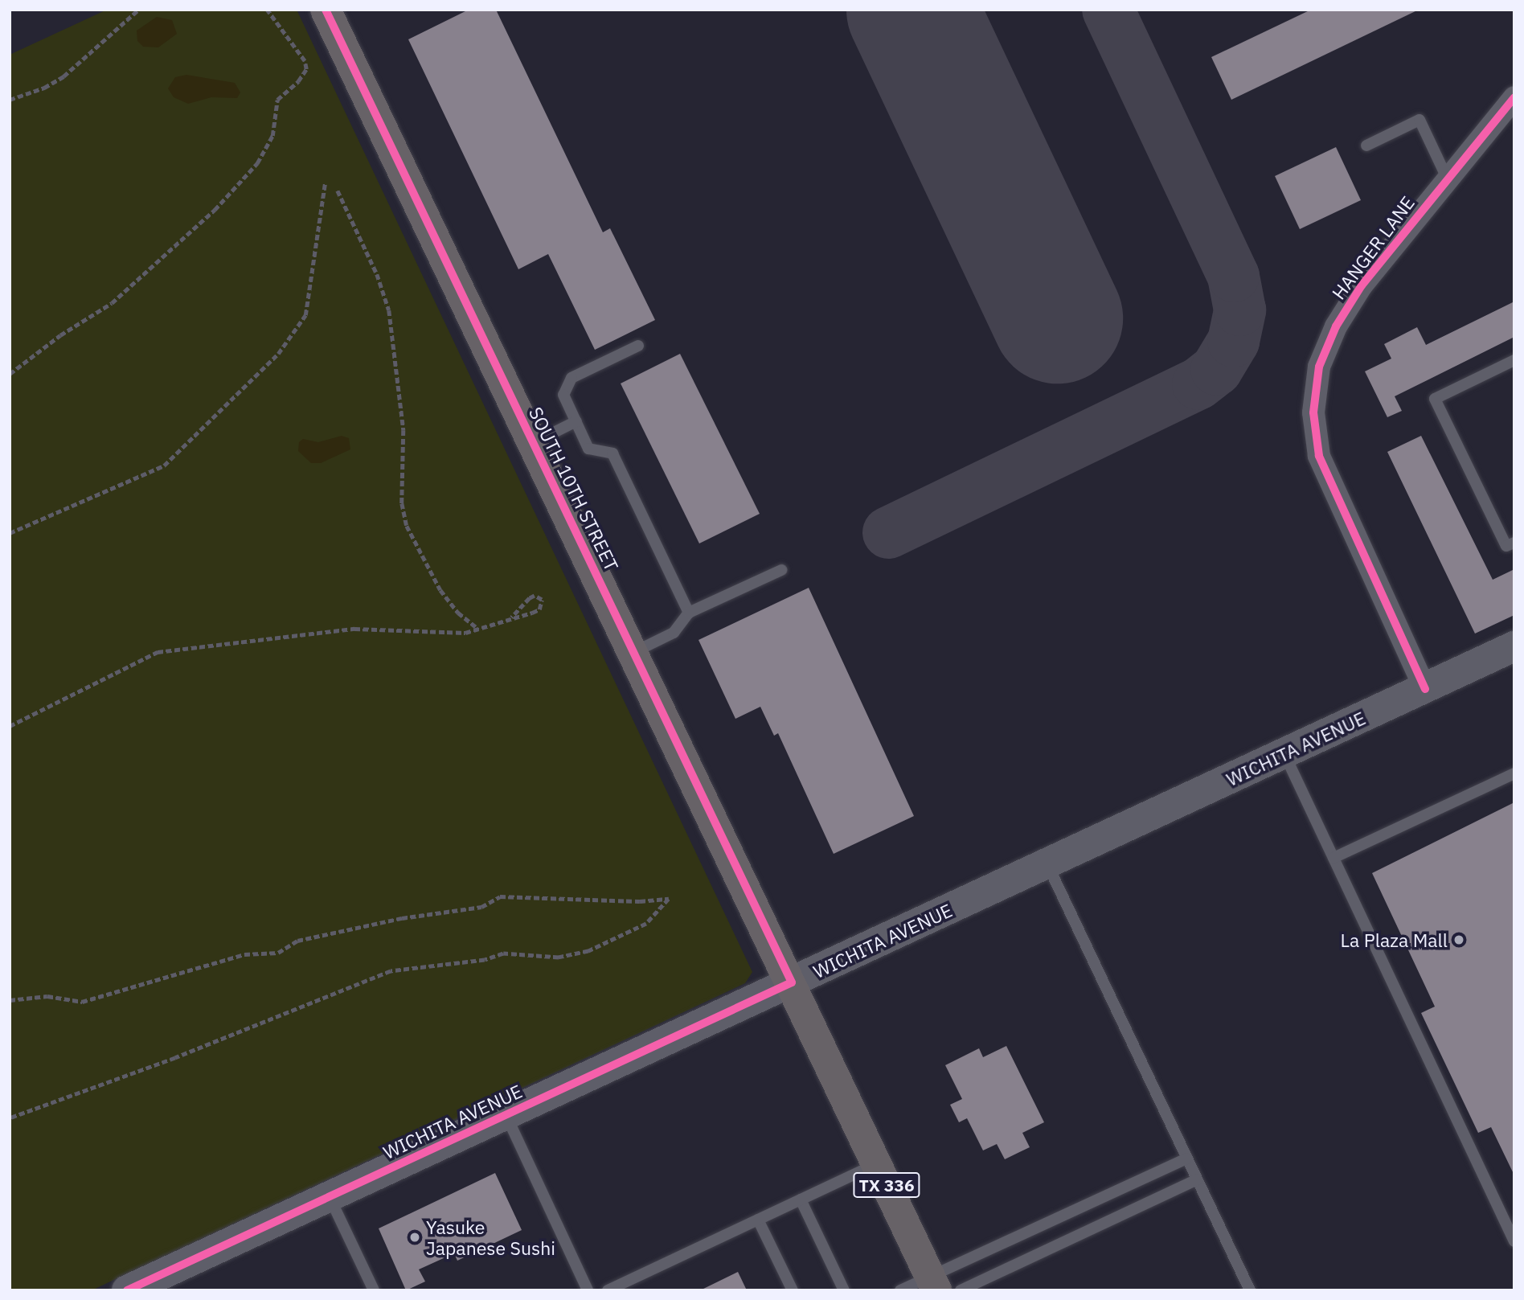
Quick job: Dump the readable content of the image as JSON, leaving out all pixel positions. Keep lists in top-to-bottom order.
{
  "streets": {
    "main road": ["SOUTH 10TH STREET", "WICHITA AVENUE", "TX 336"],
    "street": ["HANGER LANE"]
  },
  "crossings": [
    ["HANGER LANE", "WICHITA AVENUE"],
    ["SOUTH 10TH STREET", "WICHITA AVENUE"]
  ],
  "places": ["La Plaza Mall", "Yasuke Japanese Sushi"]
}
